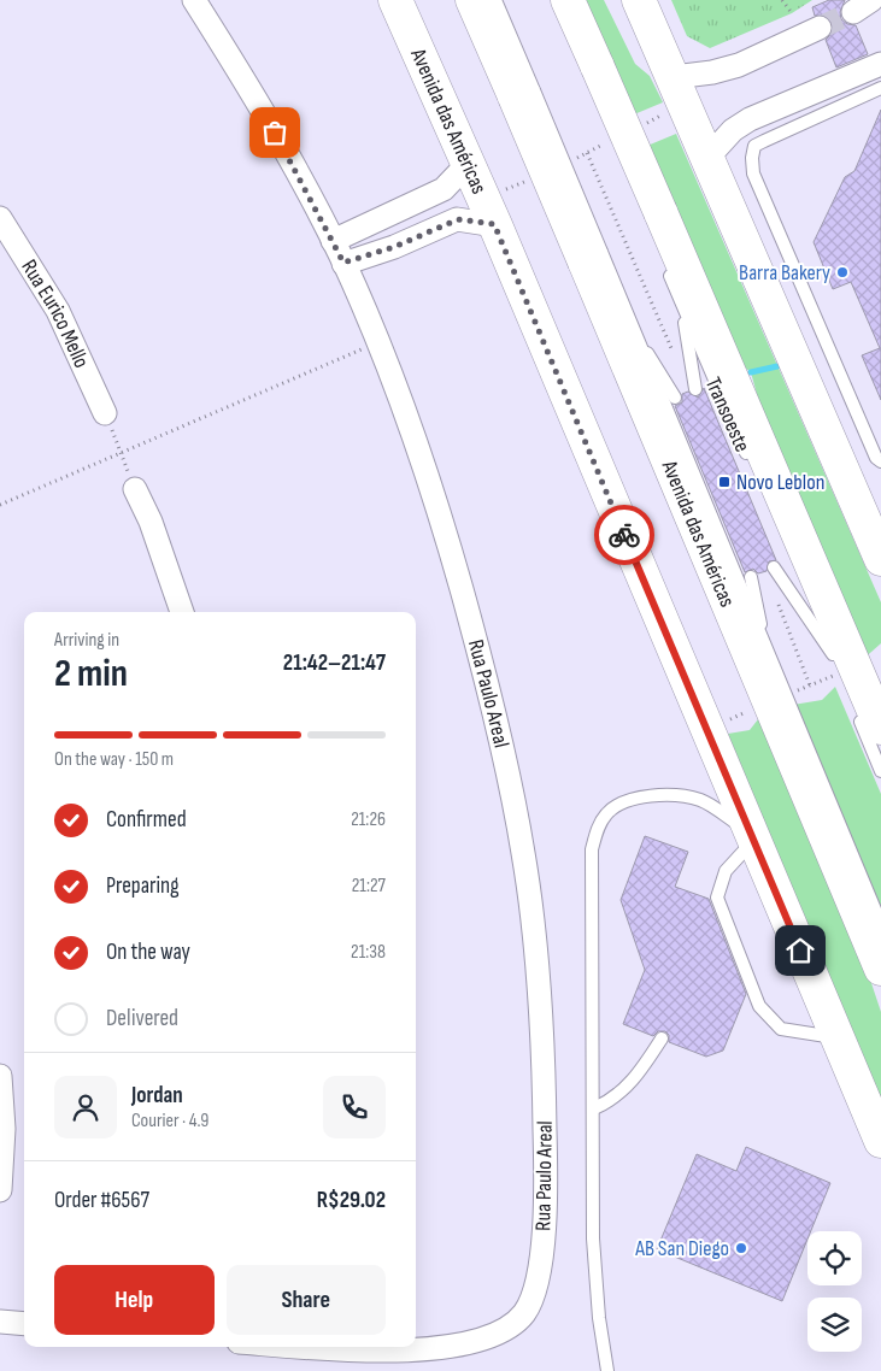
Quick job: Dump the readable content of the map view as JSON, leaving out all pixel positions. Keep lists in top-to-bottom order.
{
  "streets": {
    "main road": ["Avenida das Américas"],
    "street": ["Rua Eurico Mello", "Rua Paulo Areal"],
    "lane": ["Transoeste"]
  },
  "crossings": [
    ["Avenida das Américas", "Transoeste"]
  ],
  "places": {
    "other": ["Barra Bakery", "AB San Diego"],
    "transit": ["Novo Leblon"]
  },
  "page": {
    "heading": ["2 min", "Arriving in", "21:42–21:47"],
    "panel": [
      "Jordan",
      "Courier · 4.9",
      "Order #6567",
      "R$29.02"
    ],
    "bar": "On the way · 150 m",
    "list": [
      ["Confirmed", "21:26"],
      ["Preparing", "21:27"],
      ["On the way", "21:38"],
      "Delivered"
    ],
    "buttons": ["Help", "Share"]
  }
}
